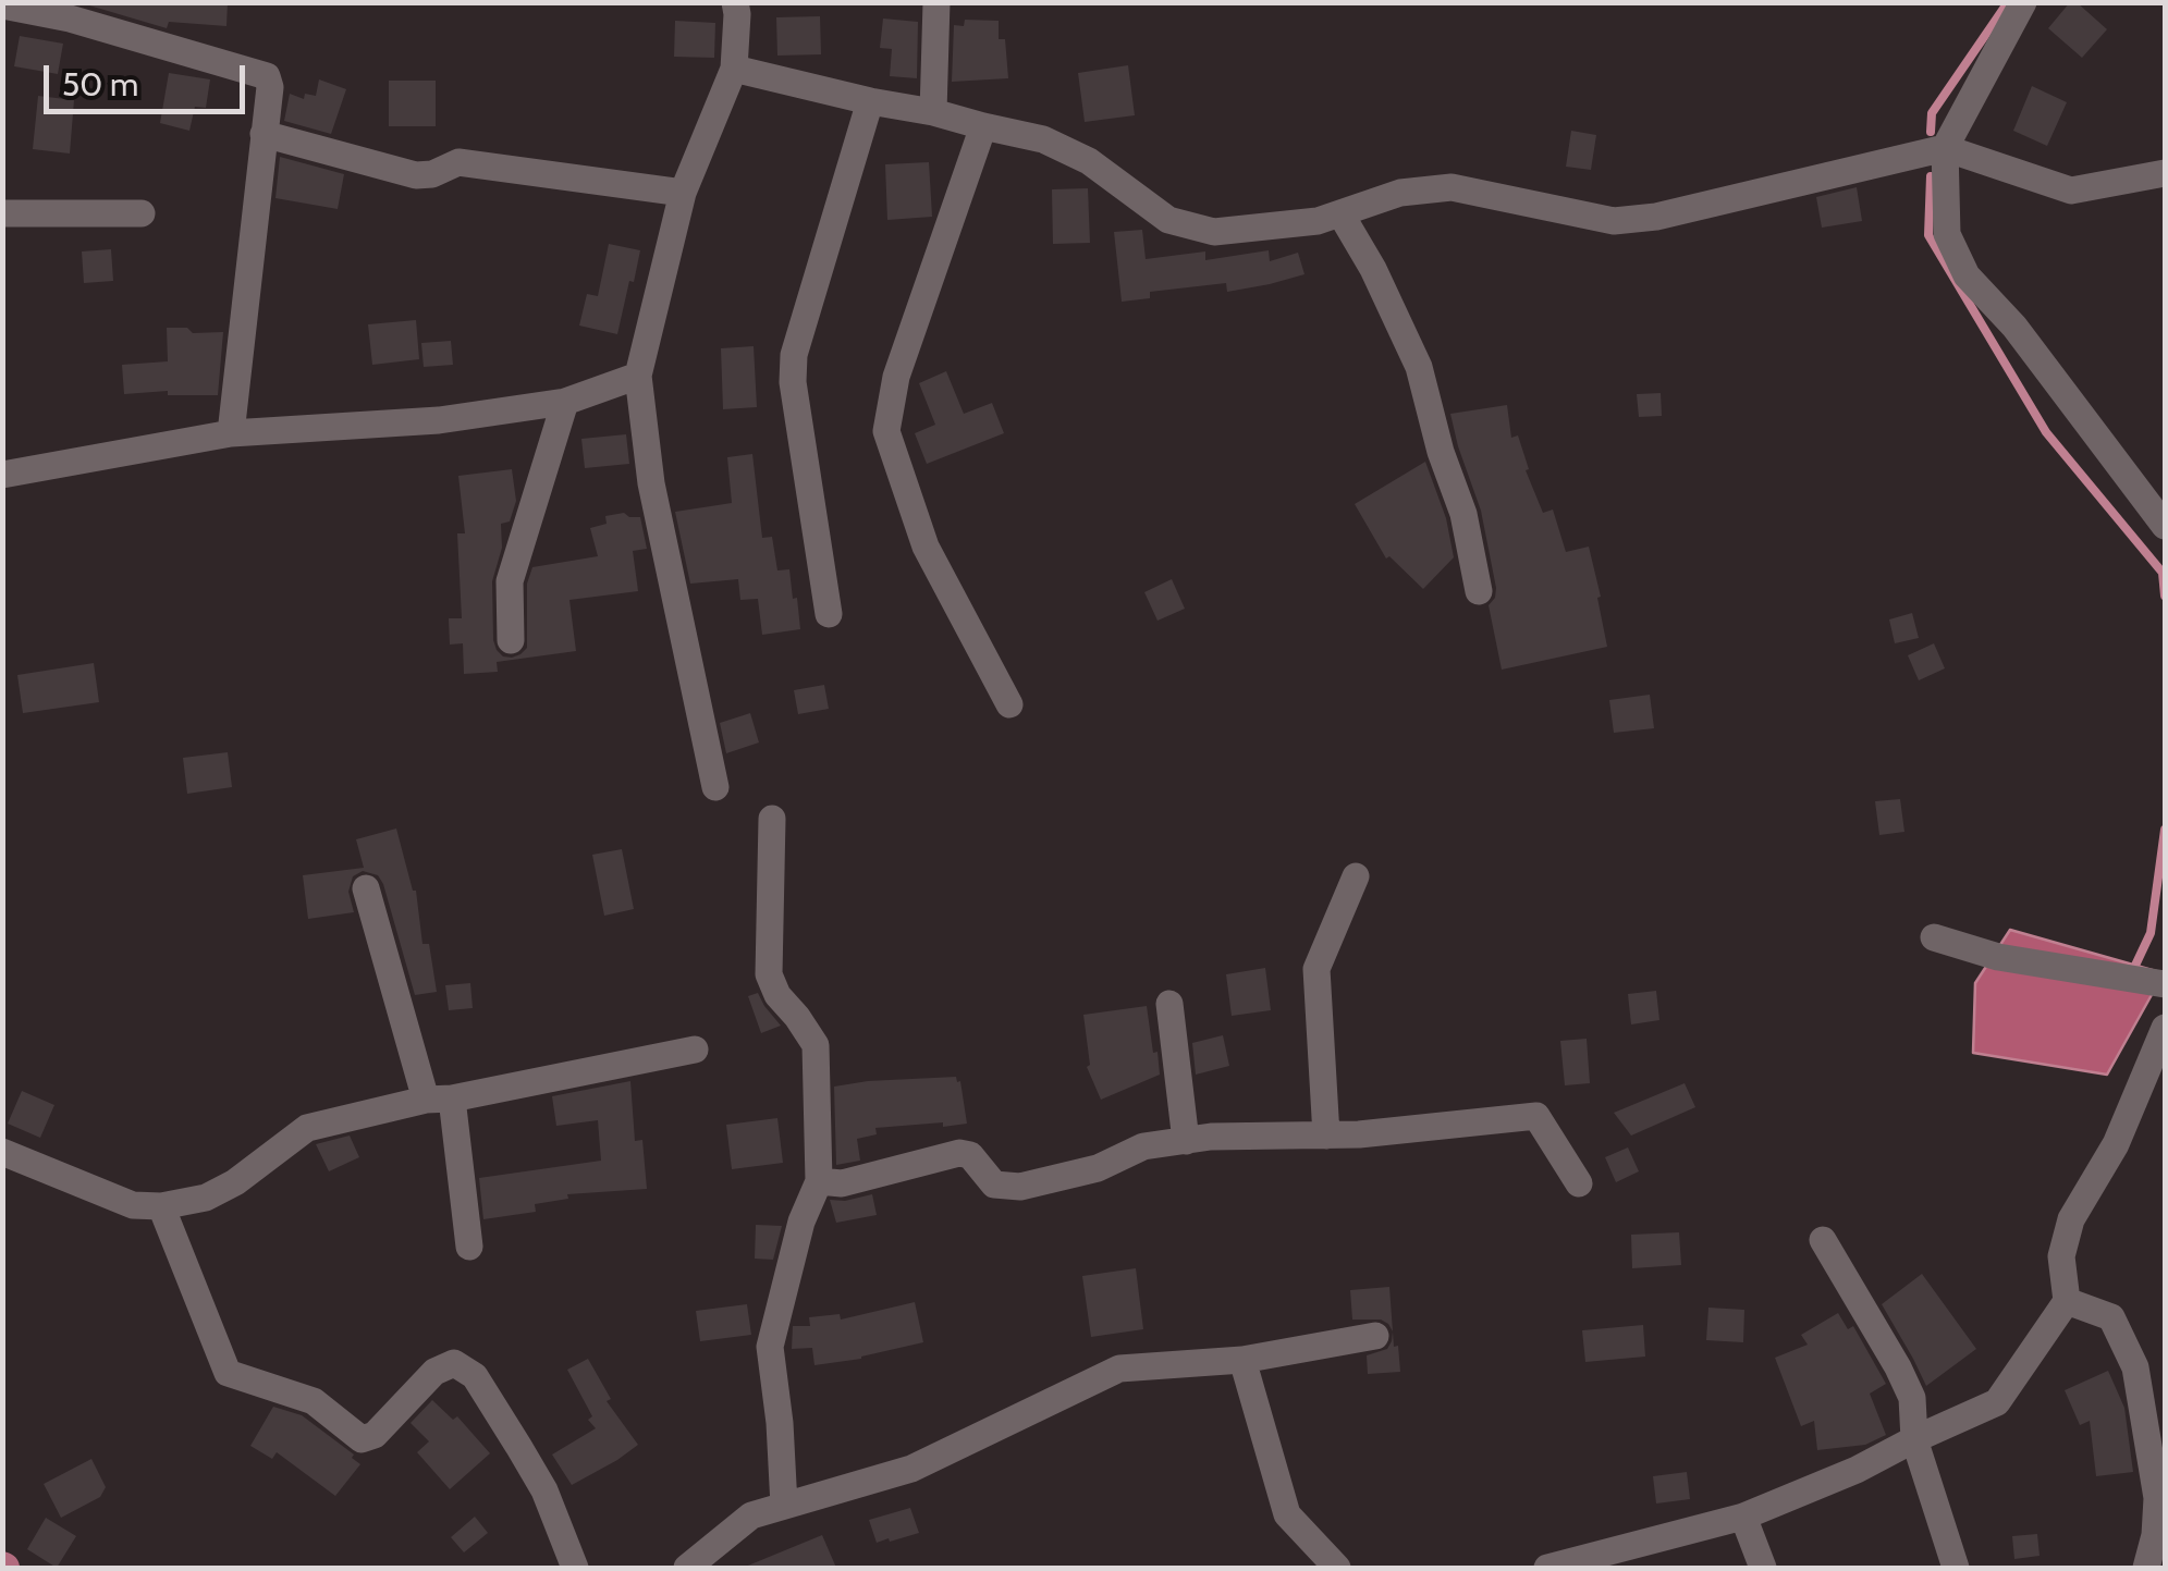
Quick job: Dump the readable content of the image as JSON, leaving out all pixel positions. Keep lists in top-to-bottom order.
{
  "scale_bar": "50 m"
}
